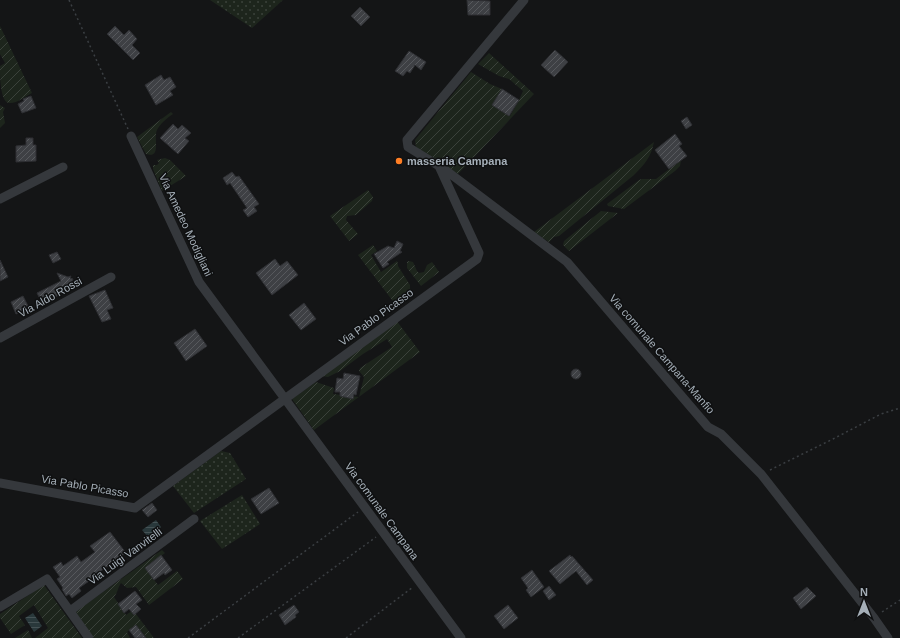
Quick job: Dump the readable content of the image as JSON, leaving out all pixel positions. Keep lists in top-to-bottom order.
{
  "streets": {
    "street": [
      "Via Amedeo Modigliani",
      "Via Aldo Rossi",
      "Via Pablo Picasso",
      "Via comunale Campana-Manfio",
      "Via comunale Campana",
      "Via Luigi Vanvitelli"
    ]
  },
  "crossings": [
    ["Via Amedeo Modigliani", "Via Pablo Picasso"],
    ["Via Amedeo Modigliani", "Via comunale Campana"],
    ["Via Pablo Picasso", "Via comunale Campana-Manfio"],
    ["Via Pablo Picasso", "Via comunale Campana"]
  ],
  "places": ["masseria Campana"],
  "north": "top"
}
